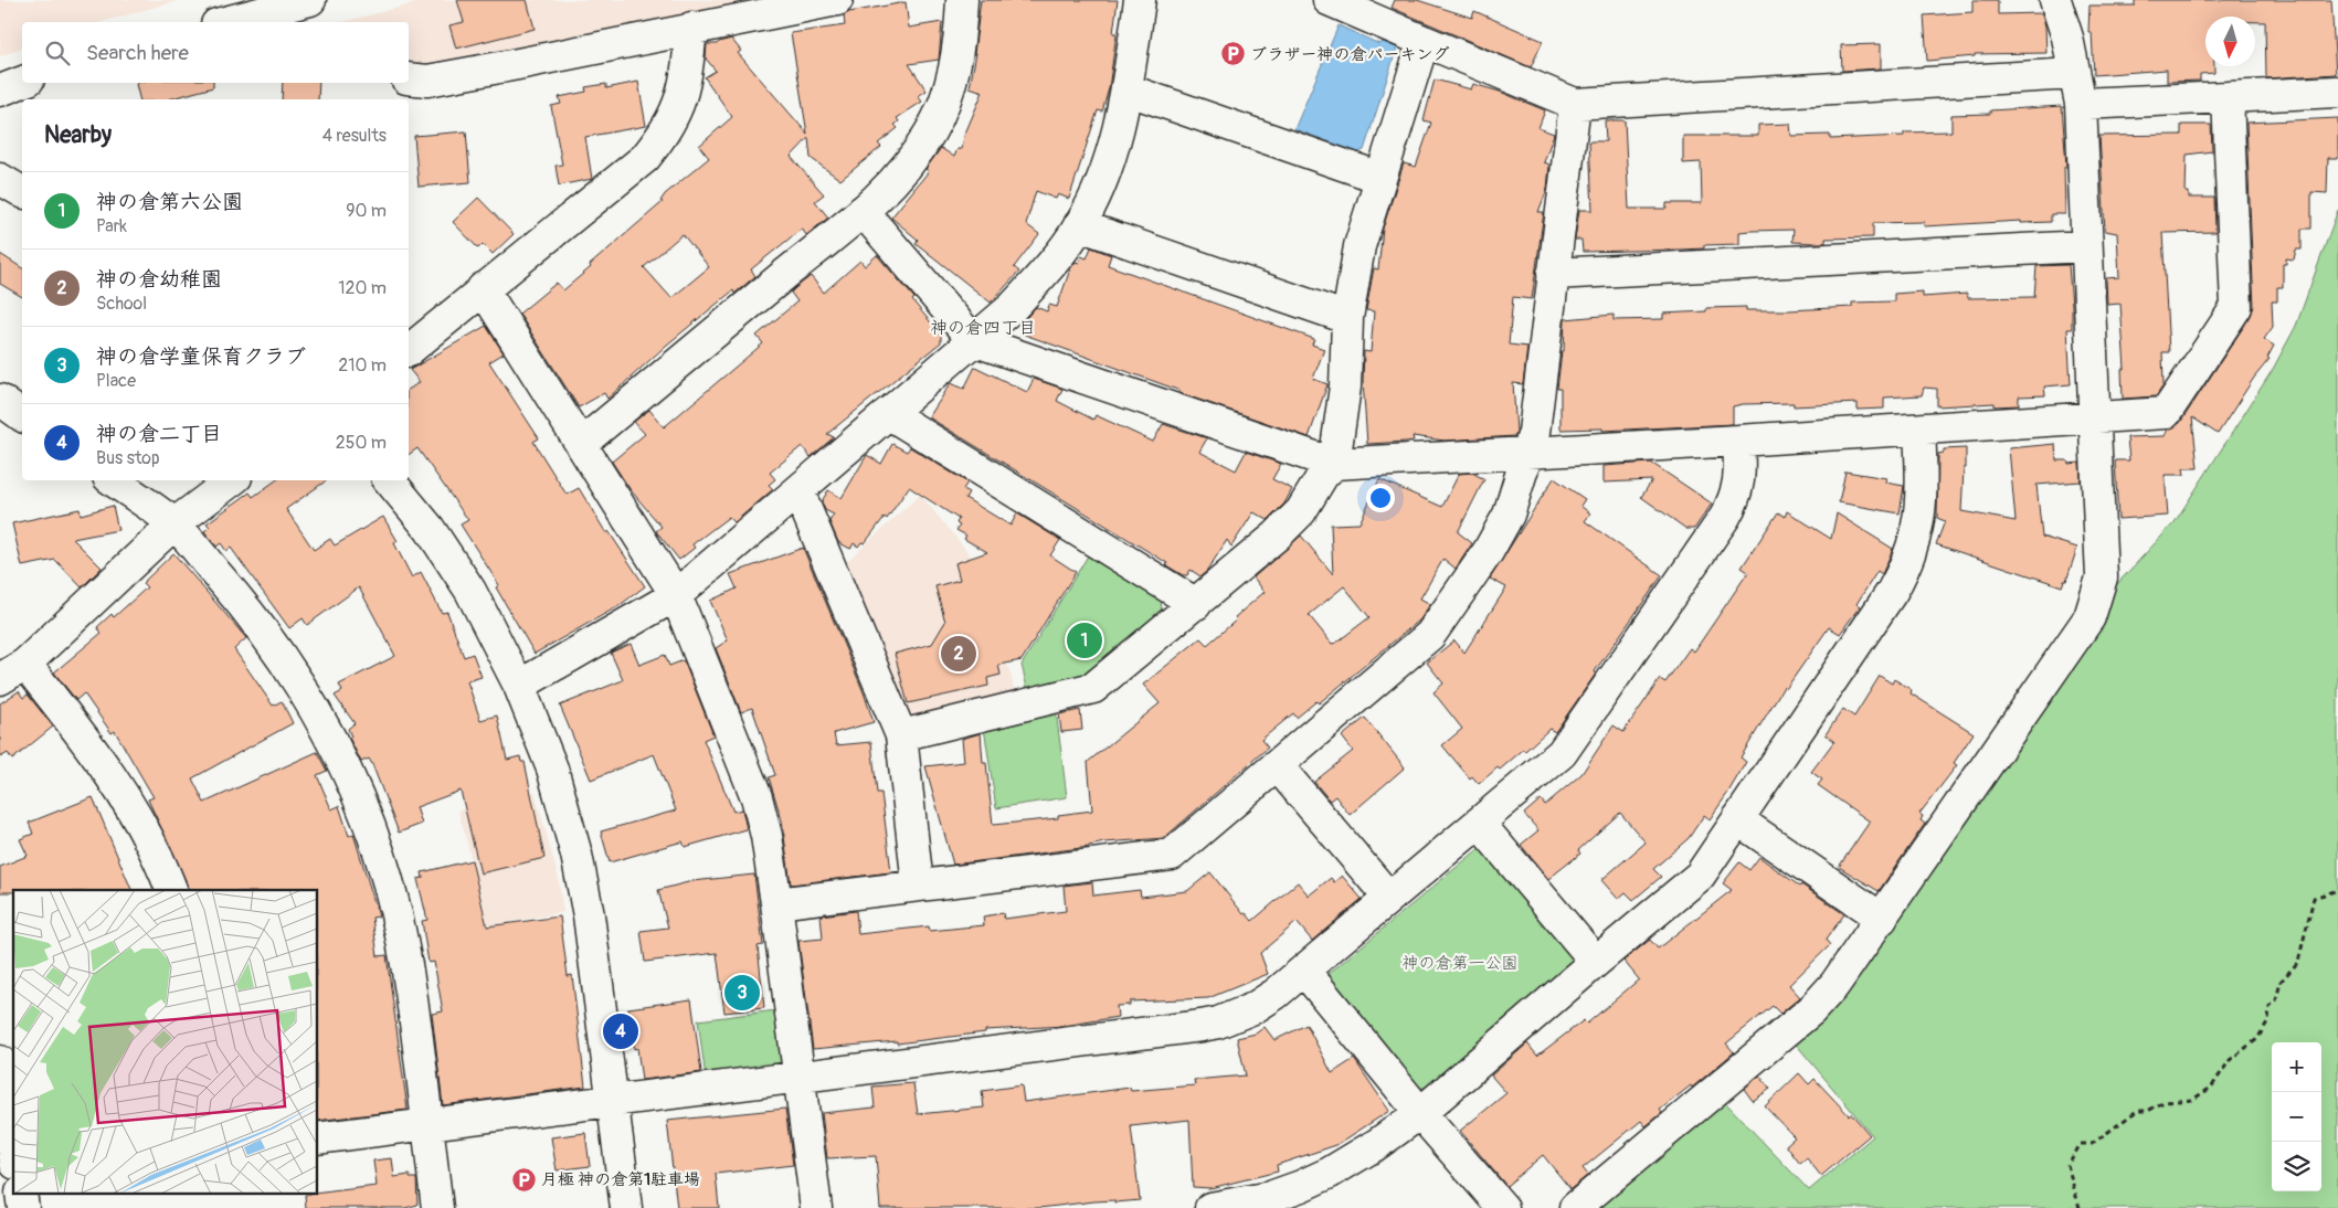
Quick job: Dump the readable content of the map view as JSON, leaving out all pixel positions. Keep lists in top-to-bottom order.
{
  "districts": ["神の倉四丁目"],
  "parks": ["神の倉第一公園"],
  "places": {
    "parking": ["ブラザー神の倉パーキング", "月極 神の倉第1駐車場"]
  },
  "north": "bottom",
  "page": {
    "search": "Search here",
    "heading": ["Nearby", "4 results"],
    "list": [
      {
        "mark": "1",
        "name": "神の倉第六公園",
        "note": "Park",
        "value": "90 m"
      },
      {
        "mark": "2",
        "name": "神の倉幼稚園",
        "note": "School",
        "value": "120 m"
      },
      {
        "mark": "3",
        "name": "神の倉学童保育クラブ",
        "note": "Place",
        "value": "210 m"
      },
      {
        "mark": "4",
        "name": "神の倉二丁目",
        "note": "Bus stop",
        "value": "250 m"
      }
    ],
    "pins": [
      "1",
      "2",
      "3",
      "4"
    ],
    "map_buttons": ["+", "−"]
  }
}
